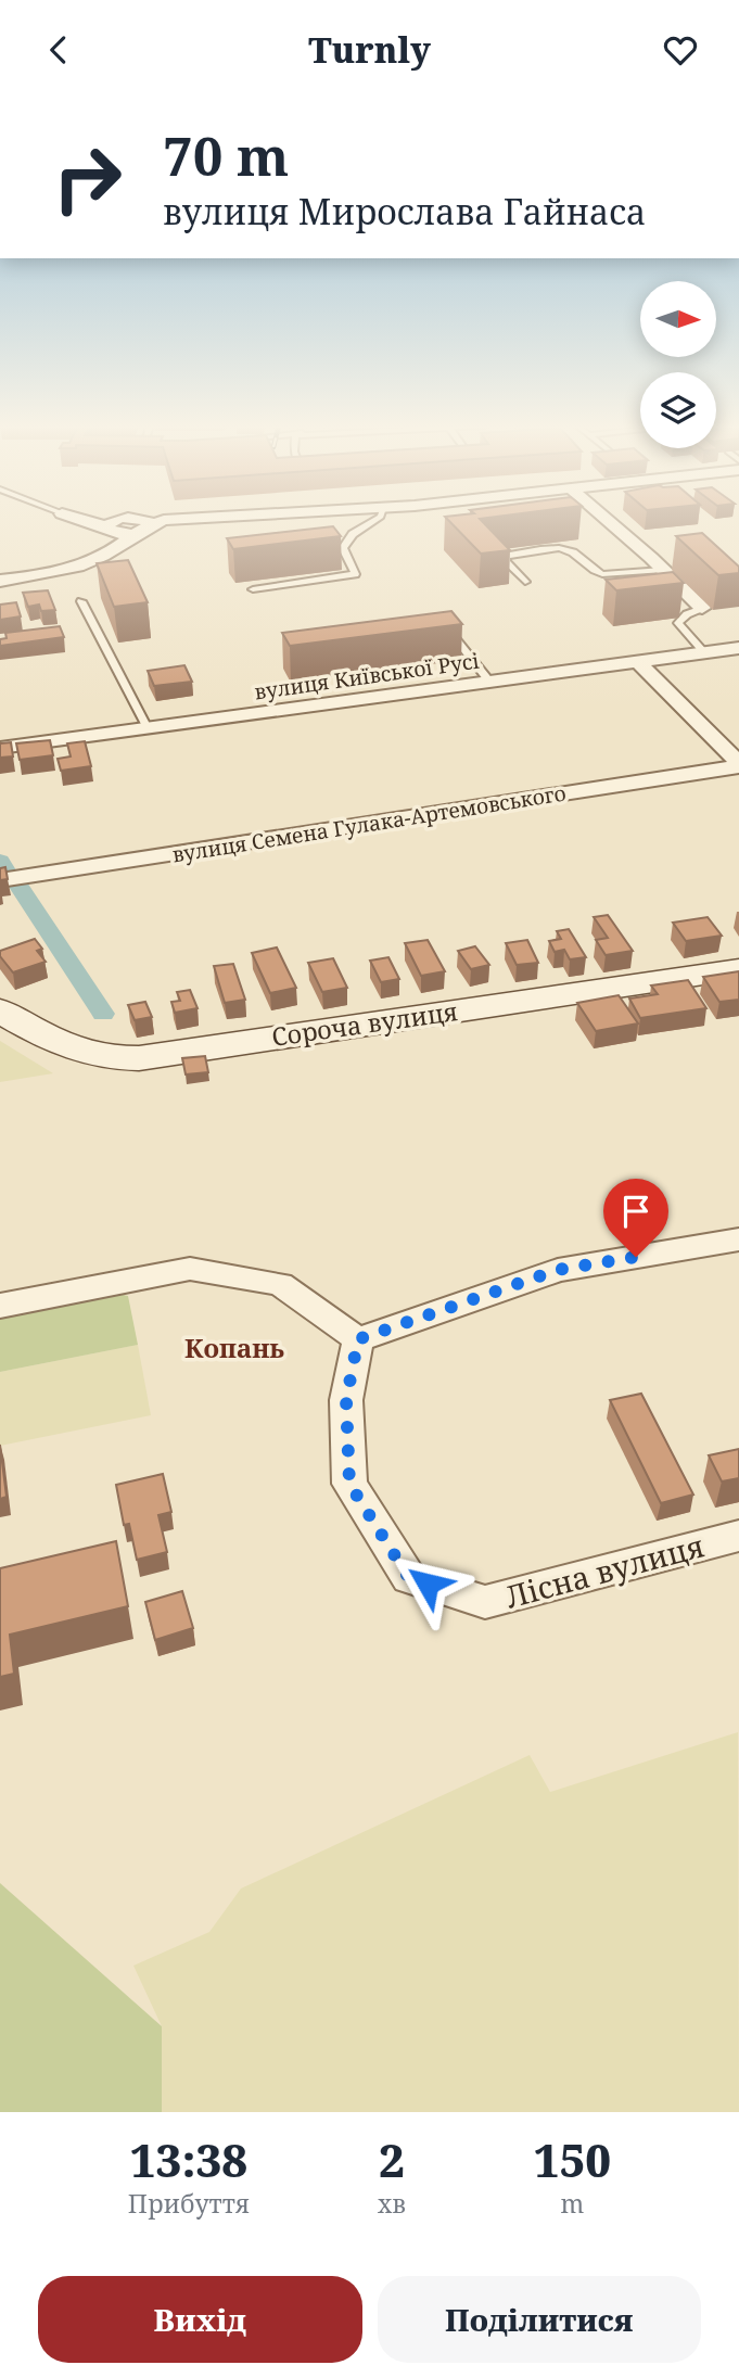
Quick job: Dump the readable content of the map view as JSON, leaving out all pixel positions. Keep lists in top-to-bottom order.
{
  "streets": {
    "main road": ["Сороча вулиця"],
    "street": ["вулиця Київської Русі", "вулиця Семена Гулака-Артемовського", "Лісна вулиця"]
  },
  "districts": ["Копань"],
  "north": "right",
  "page": {
    "header": "Turnly",
    "turn": ["70 m", "вулиця Мирослава Гайнаса"],
    "eta": [
      "13:38",
      "Прибуття",
      "2",
      "хв",
      "150",
      "m"
    ],
    "buttons": ["Вихід", "Поділитися"]
  }
}
